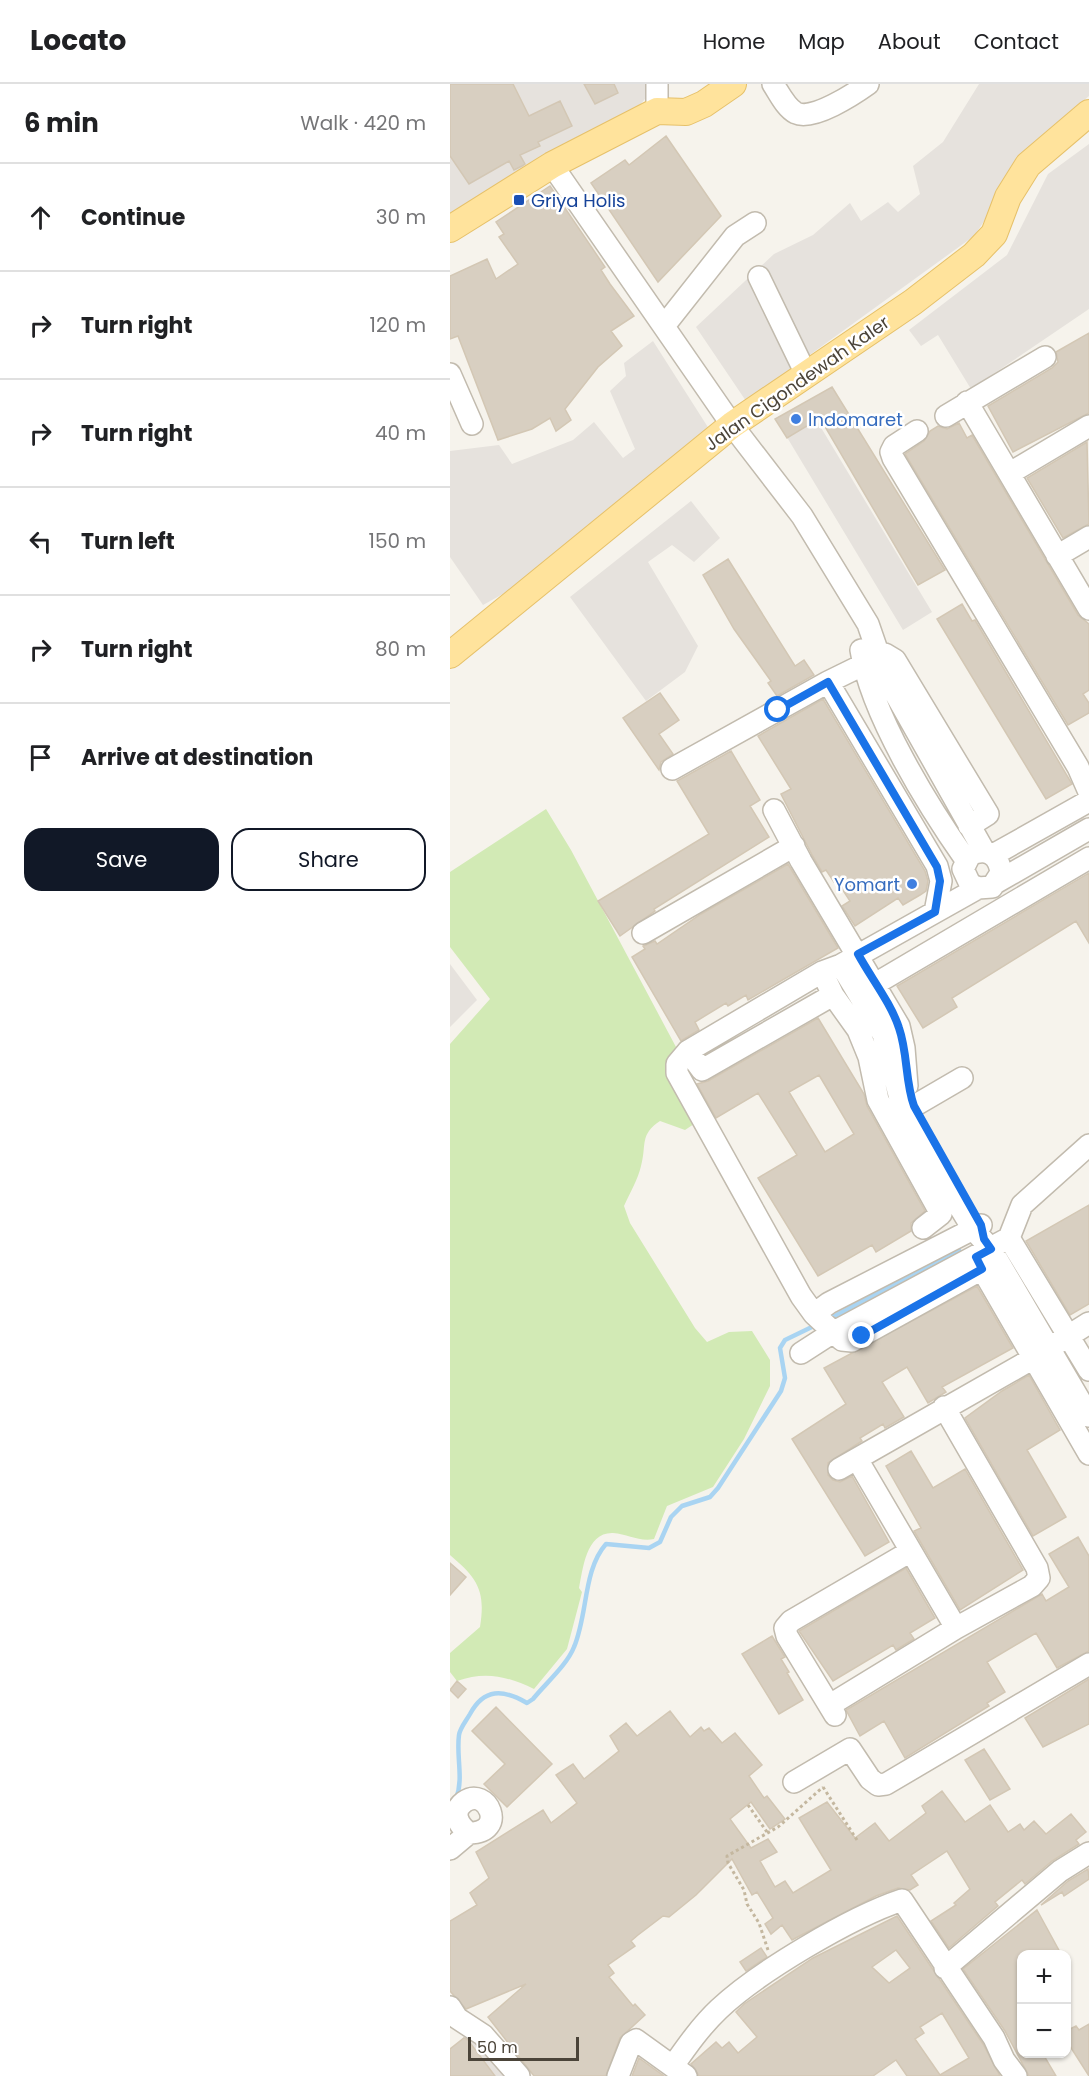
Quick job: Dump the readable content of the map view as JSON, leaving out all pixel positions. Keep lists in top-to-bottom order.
{
  "streets": {
    "main road": ["Jalan Cigondewah Kaler"]
  },
  "places": {
    "transit": ["Griya Holis"],
    "other": ["Indomaret", "Yomart"]
  },
  "scale_bar": "50 m",
  "page": {
    "header": "Locato",
    "nav": [
      "Home",
      "Map",
      "About",
      "Contact"
    ],
    "heading": ["6 min", "Walk · 420 m"],
    "list": [
      ["Continue", "30 m"],
      ["Turn right", "120 m"],
      ["Turn right", "40 m"],
      ["Turn left", "150 m"],
      ["Turn right", "80 m"],
      "Arrive at destination"
    ],
    "buttons": ["Save", "Share"],
    "map_buttons": ["+", "−"],
    "scale": "50 m"
  }
}
